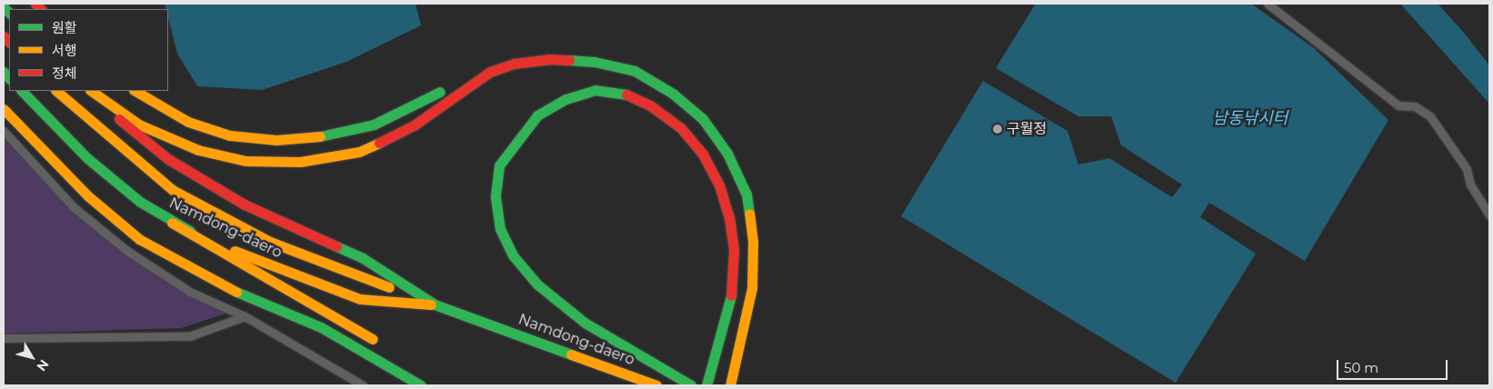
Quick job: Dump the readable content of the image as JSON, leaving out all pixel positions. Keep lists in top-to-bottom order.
{
  "streets": {
    "main road": ["Namdong-daero"]
  },
  "water": ["남동낚시터"],
  "places": ["구월정"],
  "legend": ["원활", "서행", "정체"],
  "scale_bar": "50 m",
  "north": "bottom right"
}
